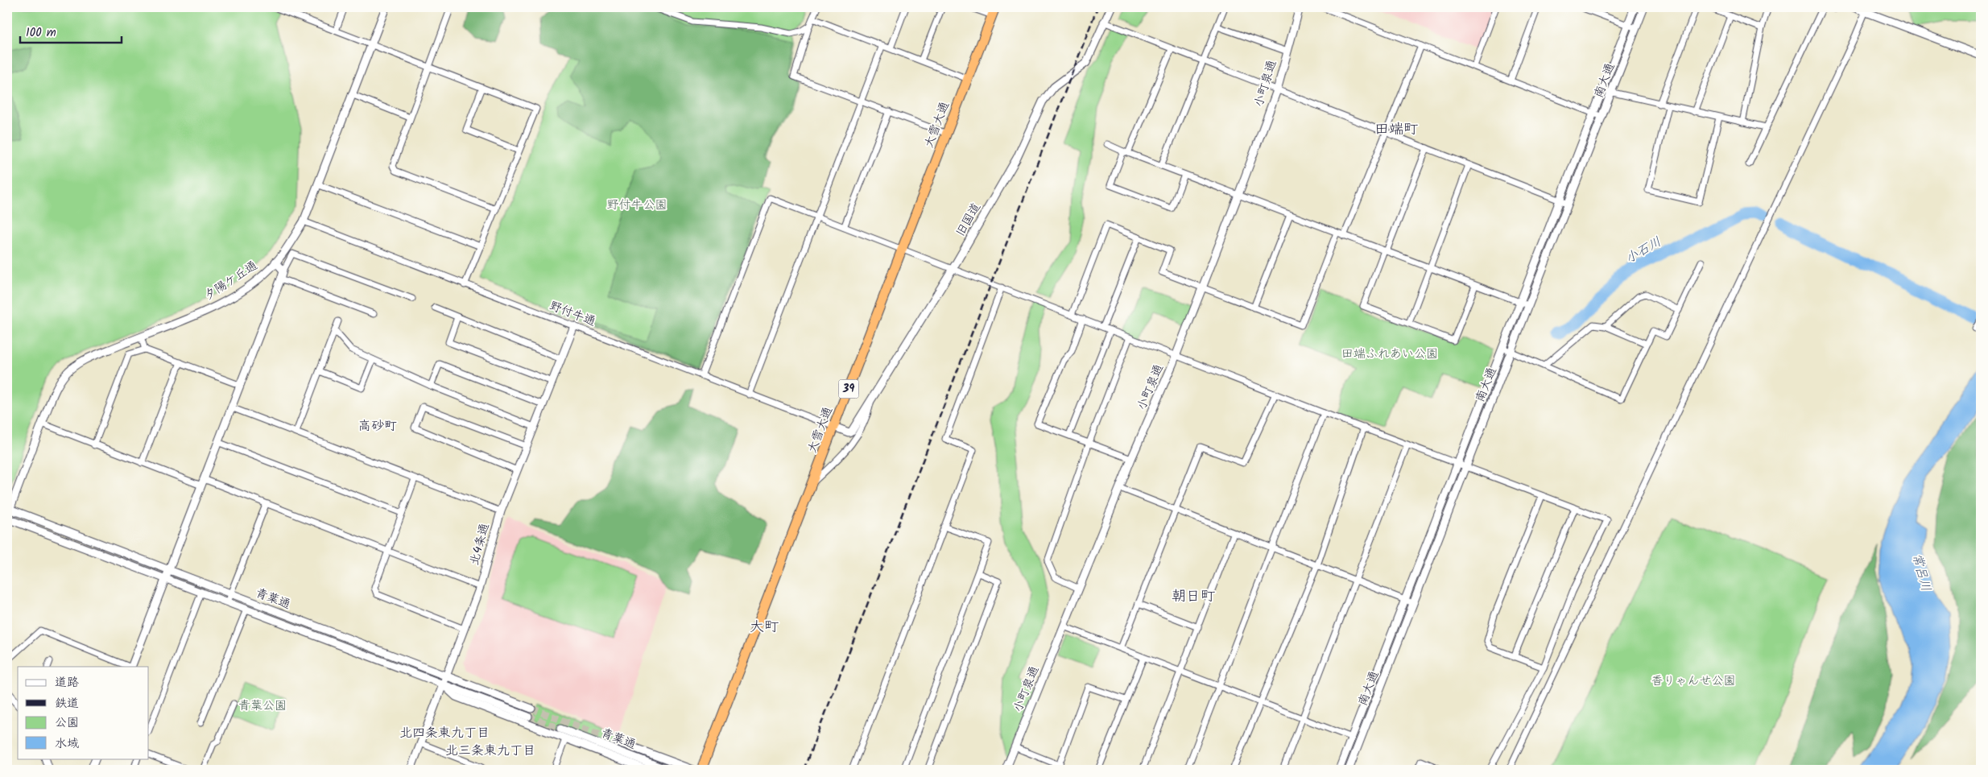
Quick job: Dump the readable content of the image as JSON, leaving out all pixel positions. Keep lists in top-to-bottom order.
{
  "streets": {
    "highway": ["大雪大通", "39"],
    "street": [
      "南大通",
      "小町泉通",
      "旧国道",
      "夕陽ケ丘通",
      "野付牛通",
      "北4条通",
      "青葉通"
    ]
  },
  "crossings": [
    ["大雪大通", "旧国道"],
    ["大雪大通", "野付牛通"],
    ["旧国道", "野付牛通"],
    ["夕陽ケ丘通", "野付牛通"],
    ["夕陽ケ丘通", "青葉通"],
    ["野付牛通", "北4条通"],
    ["北4条通", "青葉通"]
  ],
  "districts": [
    "田端町",
    "高砂町",
    "朝日町",
    "大町",
    "北四条東九丁目",
    "北三条東九丁目"
  ],
  "water": ["小石川", "常呂川"],
  "parks": [
    "野付牛公園",
    "田端ふれあい公園",
    "香りゃんせ公園",
    "青葉公園"
  ],
  "legend": [
    "道路",
    "鉄道",
    "公園",
    "水域"
  ],
  "scale_bar": "100 m"
}
